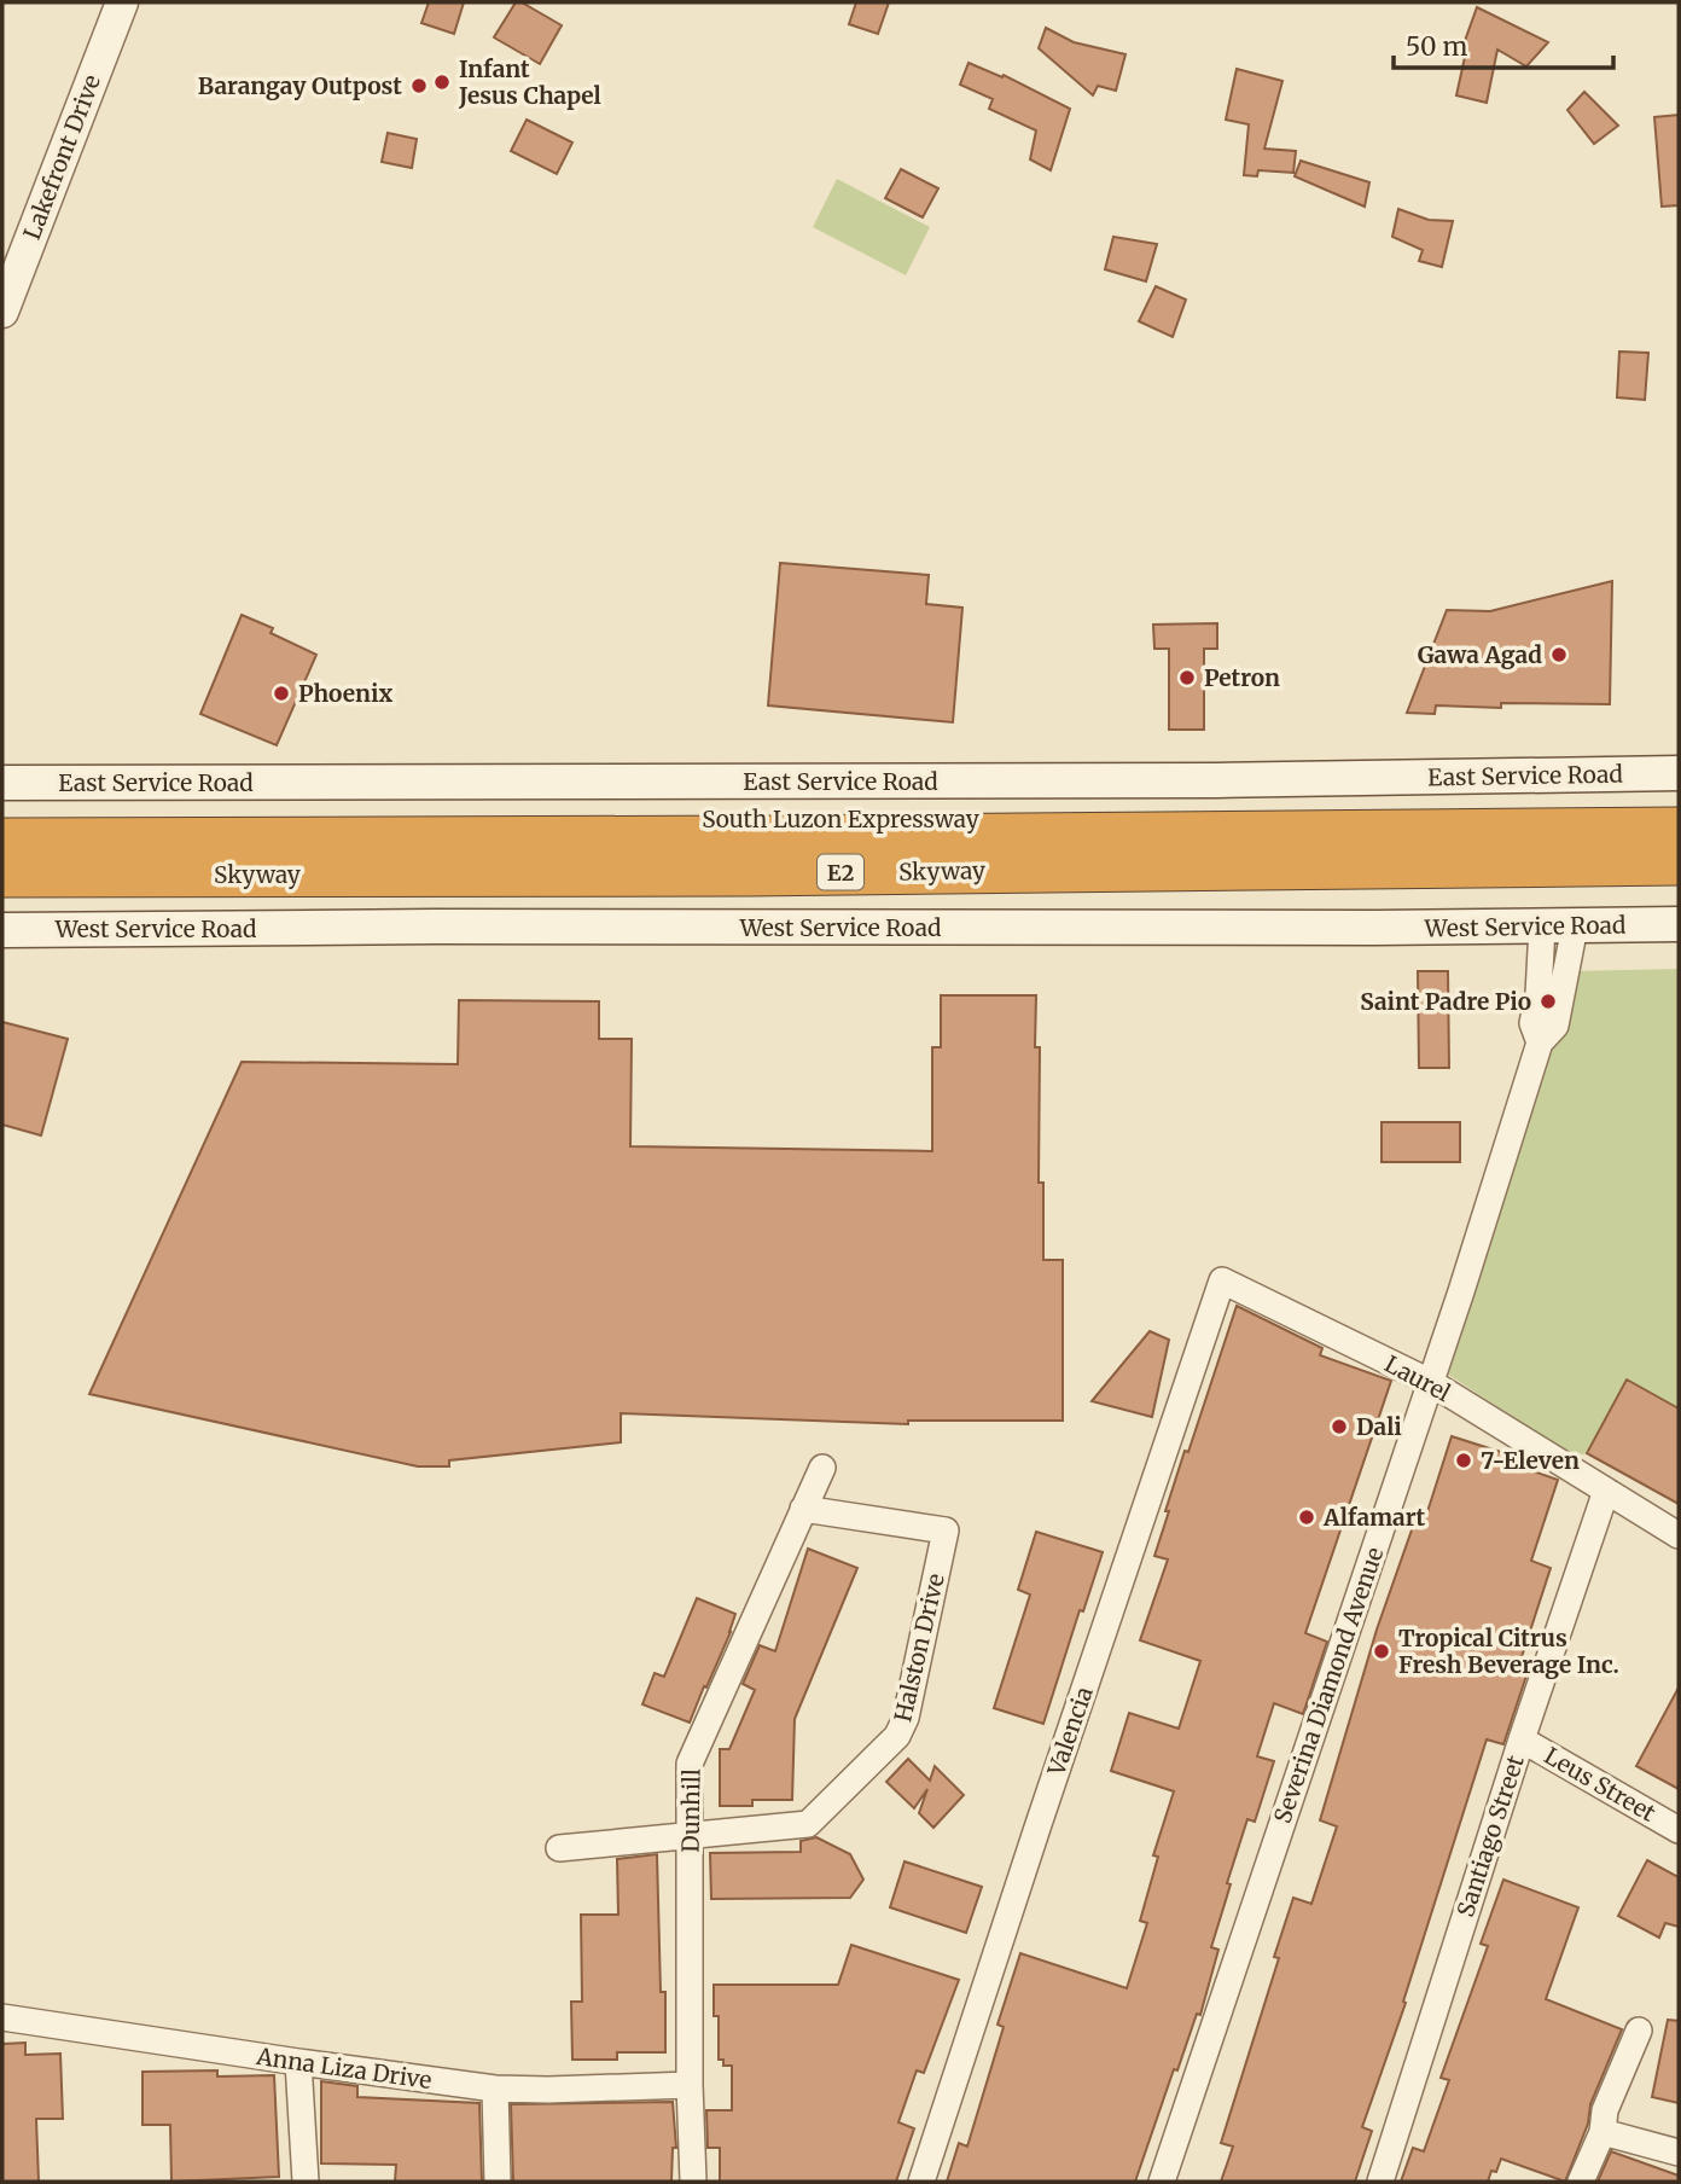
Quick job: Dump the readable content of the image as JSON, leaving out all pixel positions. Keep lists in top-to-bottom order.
{
  "streets": {
    "highway": ["South Luzon Expressway", "Skyway", "E2"],
    "main road": ["East Service Road", "West Service Road"],
    "street": [
      "Lakefront Drive",
      "Laurel",
      "Halston Drive",
      "Severina Diamond Avenue",
      "Valencia",
      "Leus Street",
      "Dunhill",
      "Santiago Street",
      "Anna Liza Drive"
    ]
  },
  "crossings": [
    ["West Service Road", "Severina Diamond Avenue"],
    ["Laurel", "Severina Diamond Avenue"],
    ["Laurel", "Valencia"],
    ["Laurel", "Santiago Street"],
    ["Halston Drive", "Dunhill"],
    ["Leus Street", "Santiago Street"],
    ["Dunhill", "Anna Liza Drive"]
  ],
  "places": [
    "Infant Jesus Chapel",
    "Barangay Outpost",
    "Gawa Agad",
    "Petron",
    "Phoenix",
    "Saint Padre Pio",
    "Dali",
    "7-Eleven",
    "Alfamart",
    "Tropical Citrus Fresh Beverage Inc."
  ],
  "scale_bar": "50 m"
}
